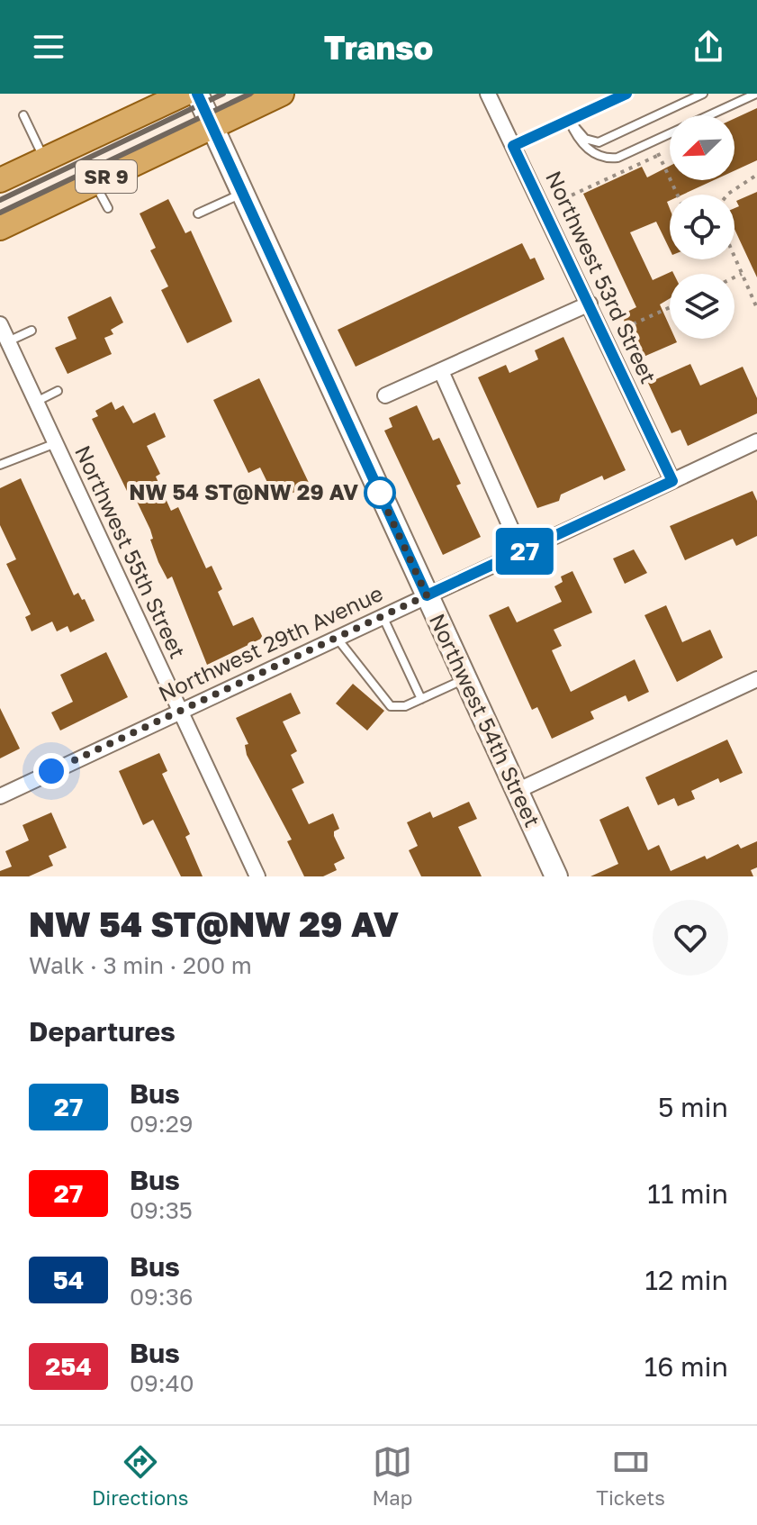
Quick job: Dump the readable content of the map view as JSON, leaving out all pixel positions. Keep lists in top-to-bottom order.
{
  "streets": {
    "main road": ["SR 9", "Northwest 54th Street"],
    "street": ["Northwest 53rd Street", "Northwest 55th Street", "Northwest 29th Avenue"]
  },
  "crossings": [
    ["SR 9", "Northwest 54th Street"],
    ["Northwest 53rd Street", "Northwest 29th Avenue"],
    ["Northwest 55th Street", "Northwest 29th Avenue"],
    ["Northwest 29th Avenue", "Northwest 54th Street"]
  ],
  "places": ["NW 54 ST@NW 29 AV"],
  "lines": ["bus line 27"],
  "north": "bottom left",
  "page": {
    "header": "Transo",
    "on_map": "27",
    "heading": [
      ["NW 54 ST@NW 29 AV", "Walk · 3 min · 200 m"],
      "Departures"
    ],
    "list": [
      {
        "mark": "27",
        "name": "Bus",
        "note": "09:29",
        "value": "5 min"
      },
      {
        "mark": "27",
        "name": "Bus",
        "note": "09:35",
        "value": "11 min"
      },
      {
        "mark": "54",
        "name": "Bus",
        "note": "09:36",
        "value": "12 min"
      },
      {
        "mark": "254",
        "name": "Bus",
        "note": "09:40",
        "value": "16 min"
      }
    ],
    "tabs": ["Directions", "Map", "Tickets"]
  }
}
